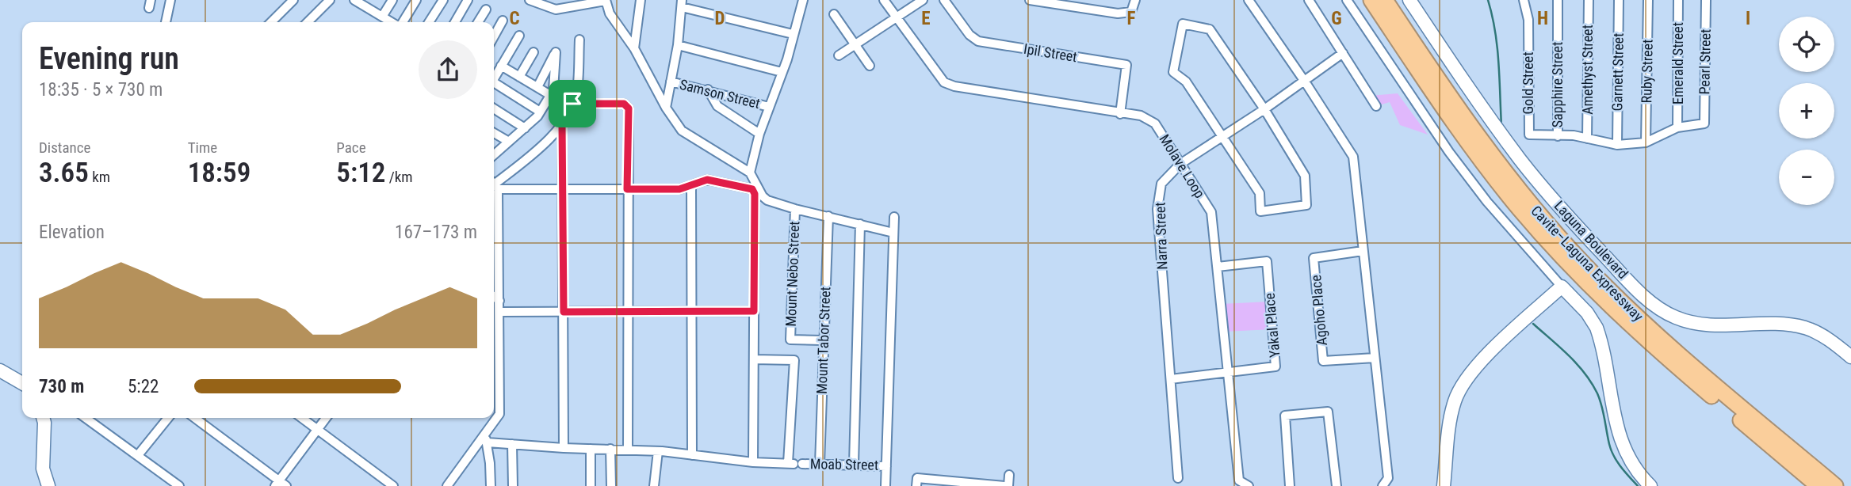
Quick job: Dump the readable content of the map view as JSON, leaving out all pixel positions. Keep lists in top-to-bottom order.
{
  "streets": {
    "highway": ["Cavite–Laguna Expressway"],
    "main road": ["Laguna Boulevard"],
    "street": [
      "Ipil Street",
      "Pearl Street",
      "Emerald Street",
      "Amethyst Street",
      "Ruby Street",
      "Garnett Street",
      "Gold Street",
      "Sapphire Street",
      "Samson Street",
      "Molave Loop",
      "Narra Street",
      "Mount Nebo Street",
      "Agoho Place",
      "Yakal Place",
      "Mount Tabor Street",
      "Moab Street"
    ]
  },
  "crossings": [
    ["Ipil Street", "Molave Loop"],
    ["Pearl Street", "Emerald Street"],
    ["Gold Street", "Sapphire Street"],
    ["Molave Loop", "Narra Street"],
    ["Molave Loop", "Yakal Place"],
    ["Narra Street", "Yakal Place"],
    ["Mount Nebo Street", "Mount Tabor Street"],
    ["Mount Tabor Street", "Moab Street"]
  ],
  "page": {
    "map_buttons": ["+", "−"],
    "heading": ["Evening run", "18:35 · 5 × 730 m"],
    "stats": [
      ["Distance", "3.65 km"],
      ["Time", "18:59"],
      ["Pace", "5:12 /km"]
    ],
    "chart": ["Elevation", "167–173 m"],
    "list": [
      {
        "name": "730 m",
        "note": "5:22"
      }
    ]
  },
  "grid": {
    "columns": [
      "C",
      "D",
      "E",
      "F",
      "G",
      "H",
      "I"
    ]
  }
}
